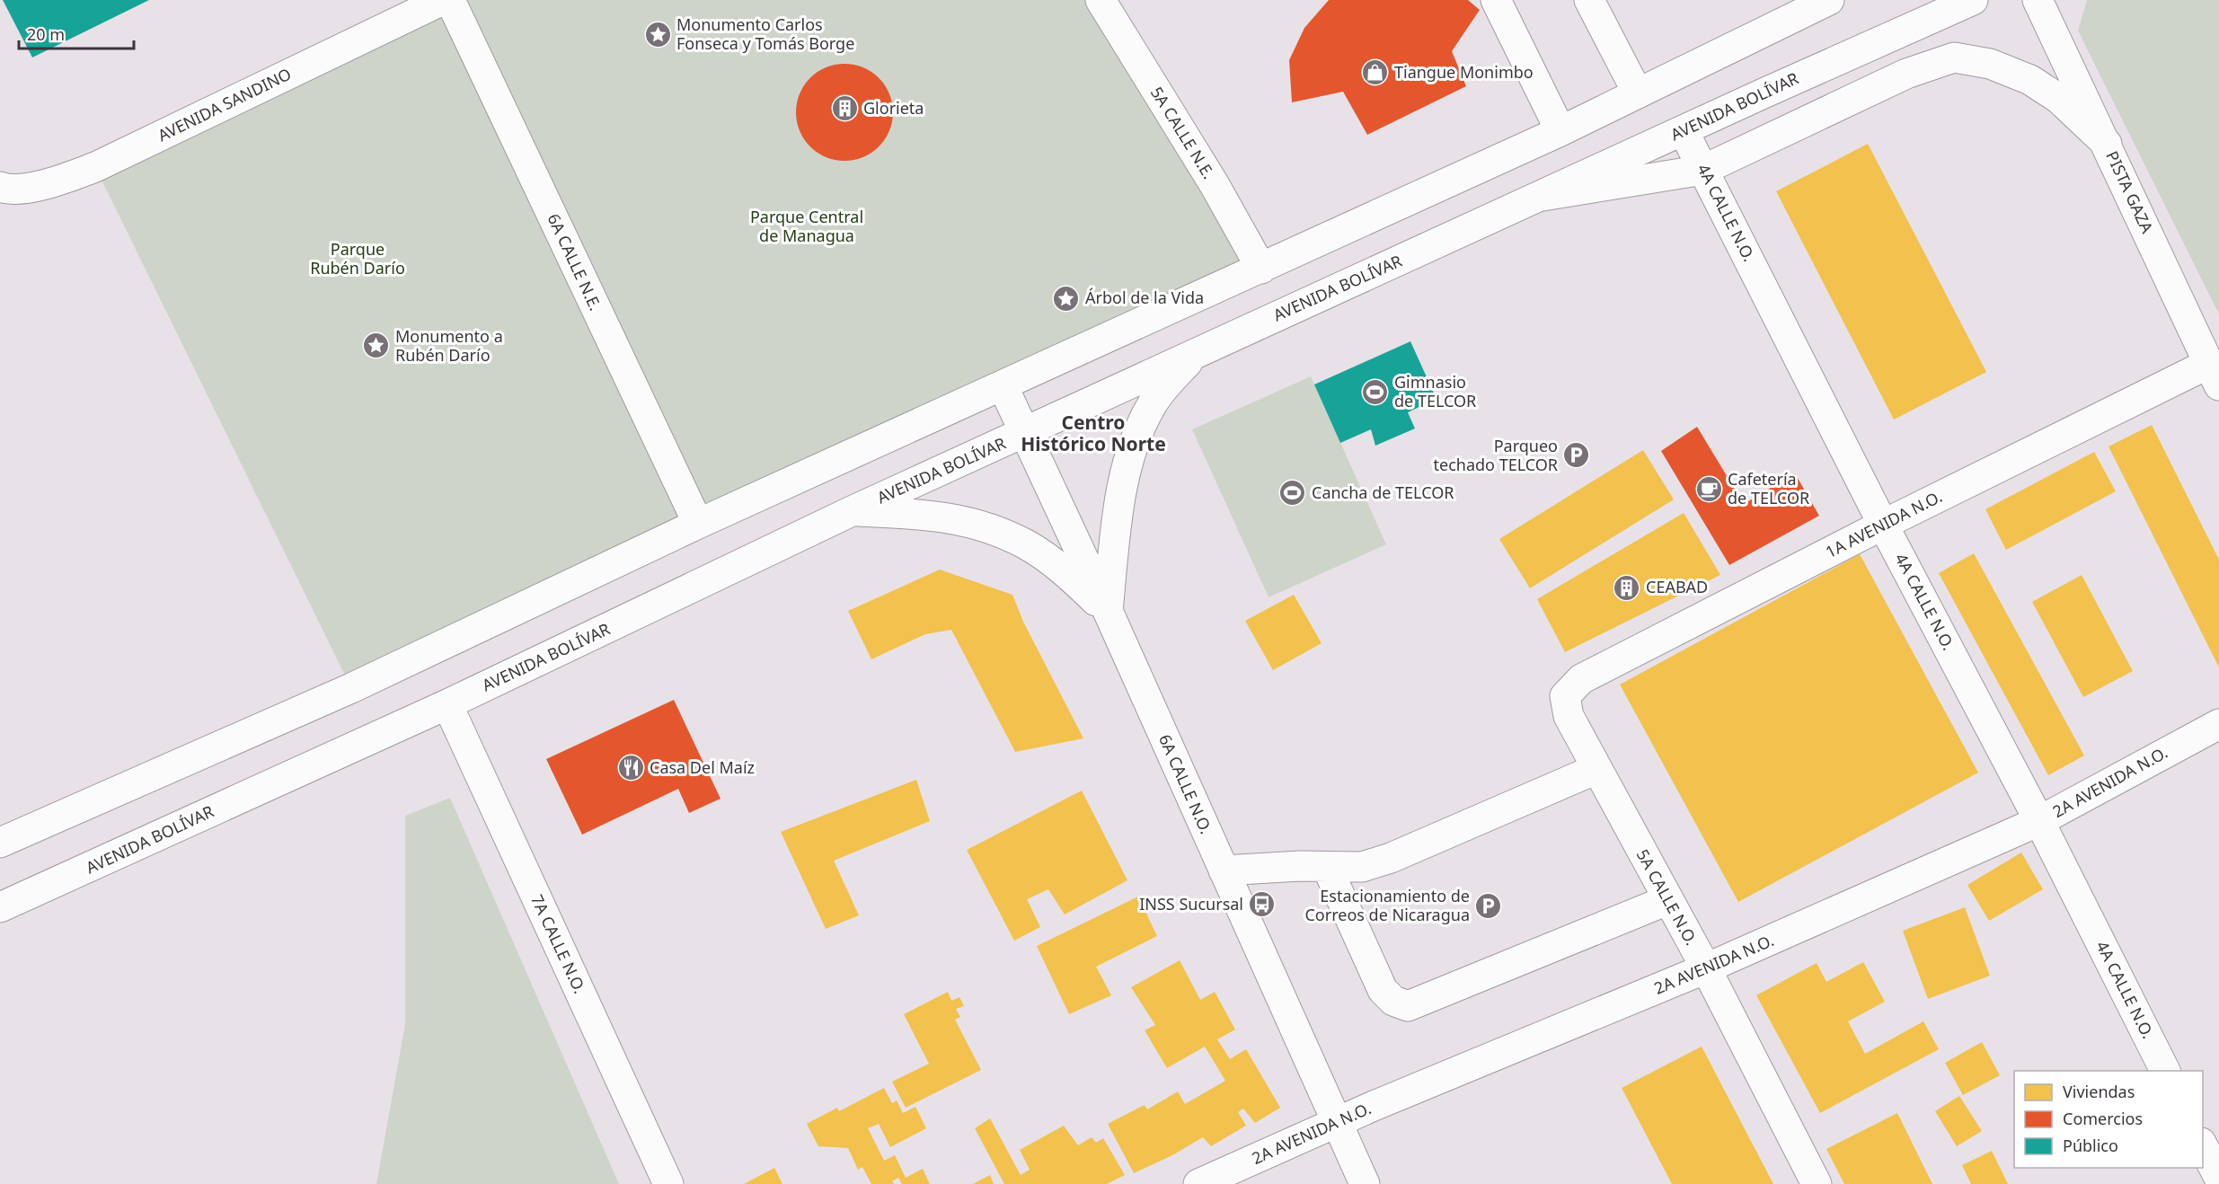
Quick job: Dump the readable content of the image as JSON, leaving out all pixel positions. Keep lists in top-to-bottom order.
{
  "streets": {
    "street": [
      "AVENIDA SANDINO",
      "AVENIDA BOLÍVAR",
      "5A CALLE N.E.",
      "PISTA GAZA",
      "4A CALLE N.O.",
      "6A CALLE N.E.",
      "1A AVENIDA N.O.",
      "2A AVENIDA N.O.",
      "6A CALLE N.O.",
      "5A CALLE N.O.",
      "7A CALLE N.O."
    ]
  },
  "crossings": [
    ["AVENIDA BOLÍVAR", "4A CALLE N.O."],
    ["AVENIDA BOLÍVAR", "6A CALLE N.O."],
    ["AVENIDA BOLÍVAR", "7A CALLE N.O."],
    ["PISTA GAZA", "1A AVENIDA N.O."],
    ["4A CALLE N.O.", "1A AVENIDA N.O."],
    ["4A CALLE N.O.", "2A AVENIDA N.O."],
    ["1A AVENIDA N.O.", "5A CALLE N.O."],
    ["2A AVENIDA N.O.", "6A CALLE N.O."],
    ["2A AVENIDA N.O.", "5A CALLE N.O."]
  ],
  "districts": ["Centro Histórico Norte"],
  "parks": ["Parque Central de Managua", "Parque Rubén Darío"],
  "places": {
    "place": ["Monumento Carlos Fonseca y Tomás Borge", "Árbol de la Vida", "Monumento a Rubén Darío"],
    "shop": ["Tiangue Monimbo"],
    "building": ["Glorieta", "CEABAD"],
    "sports": ["Gimnasio de TELCOR", "Cancha de TELCOR"],
    "parking": ["Parqueo techado TELCOR", "Estacionamiento de Correos de Nicaragua"],
    "cafe": ["Cafetería de TELCOR"],
    "restaurant": ["Casa Del Maíz"],
    "bus stop": ["INSS Sucursal"]
  },
  "legend": ["Viviendas", "Comercios", "Público"],
  "scale_bar": "20 m"
}
